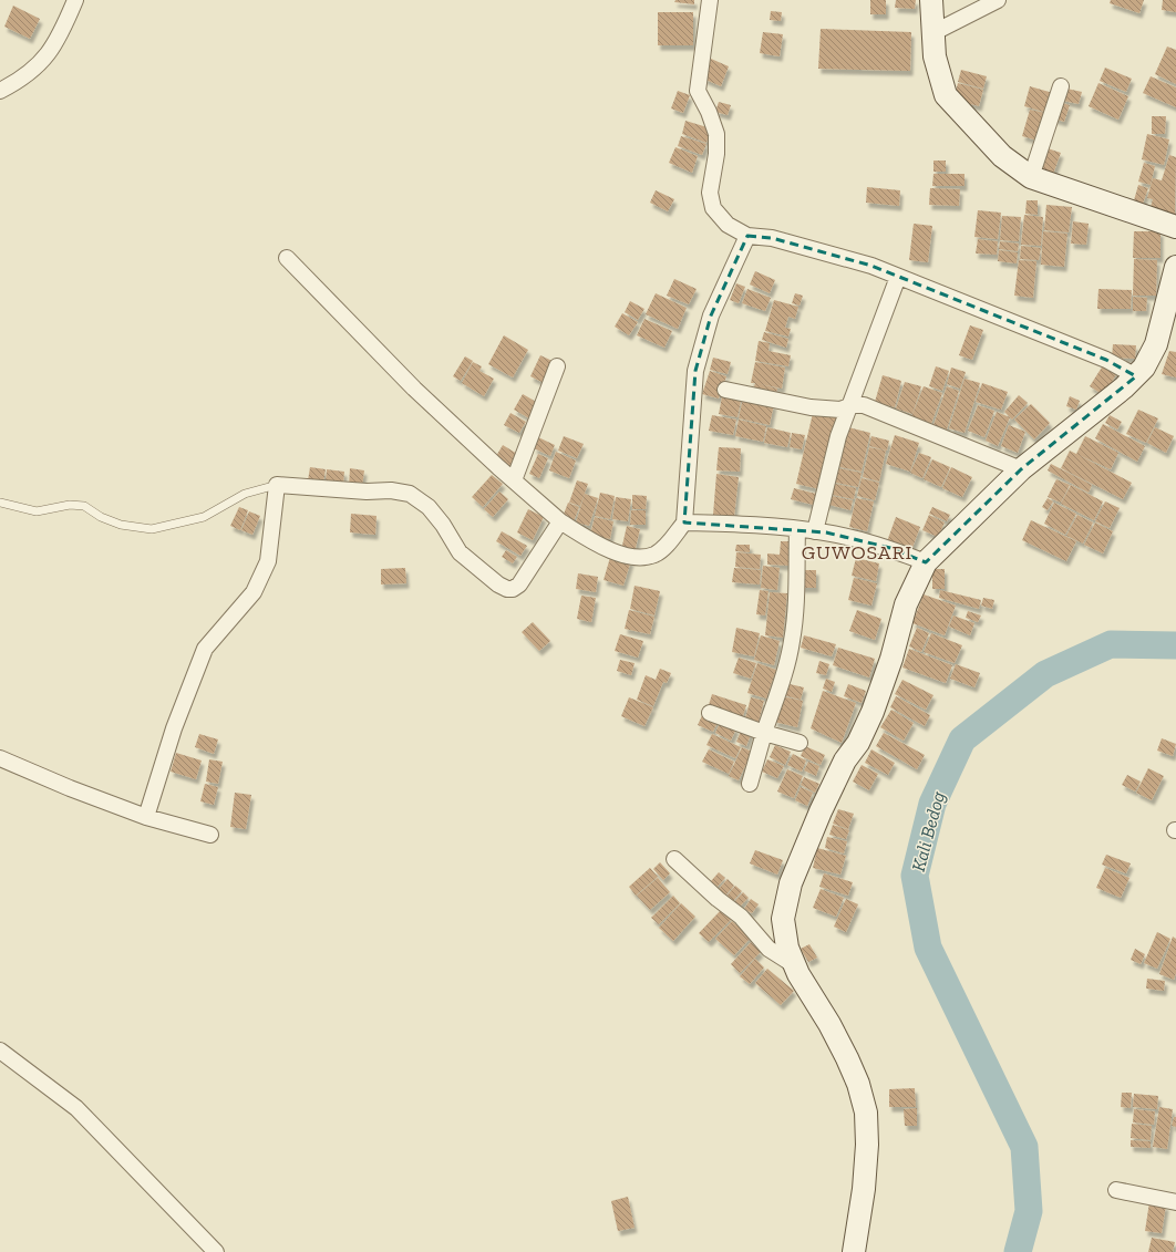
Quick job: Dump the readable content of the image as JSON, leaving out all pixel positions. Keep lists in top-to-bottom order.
{
  "districts": ["GUWOSARI"],
  "water": ["Kali Bedog"]
}
